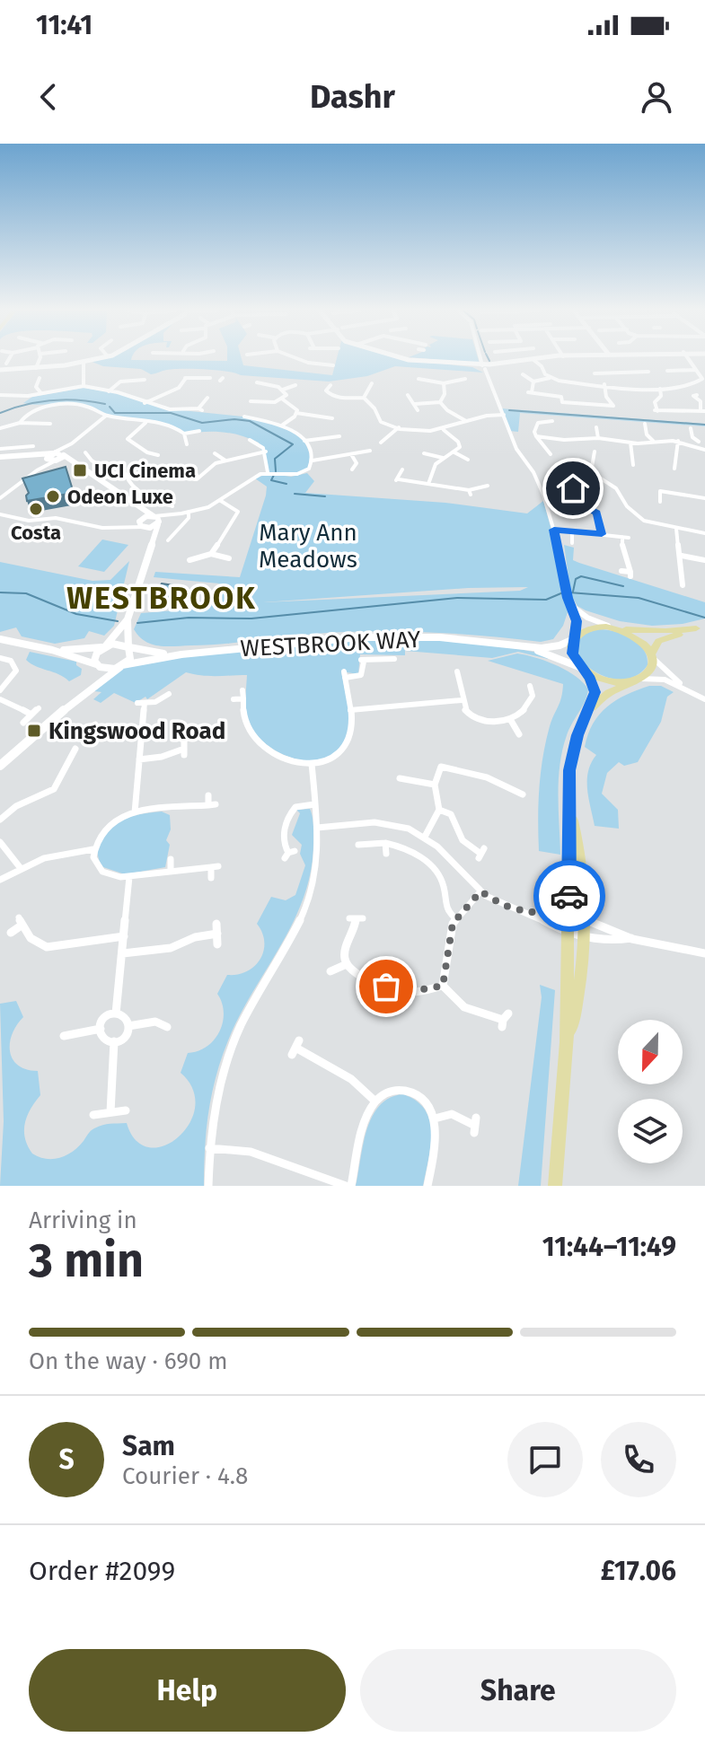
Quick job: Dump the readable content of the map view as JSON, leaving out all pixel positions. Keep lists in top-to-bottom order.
{
  "streets": {
    "street": ["WESTBROOK WAY"]
  },
  "districts": ["WESTBROOK"],
  "parks": ["Mary Ann Meadows"],
  "places": {
    "transit": ["UCI Cinema", "Kingswood Road"],
    "other": ["Odeon Luxe", "Costa"]
  },
  "north": "bottom",
  "page": {
    "status": "11:41",
    "header": "Dashr",
    "heading": ["3 min", "Arriving in", "11:44–11:49"],
    "panel": [
      "Sam",
      "Courier · 4.8",
      "Order #2099",
      "£17.06"
    ],
    "bar": "On the way · 690 m",
    "round": "S",
    "buttons": ["Help", "Share"]
  }
}
